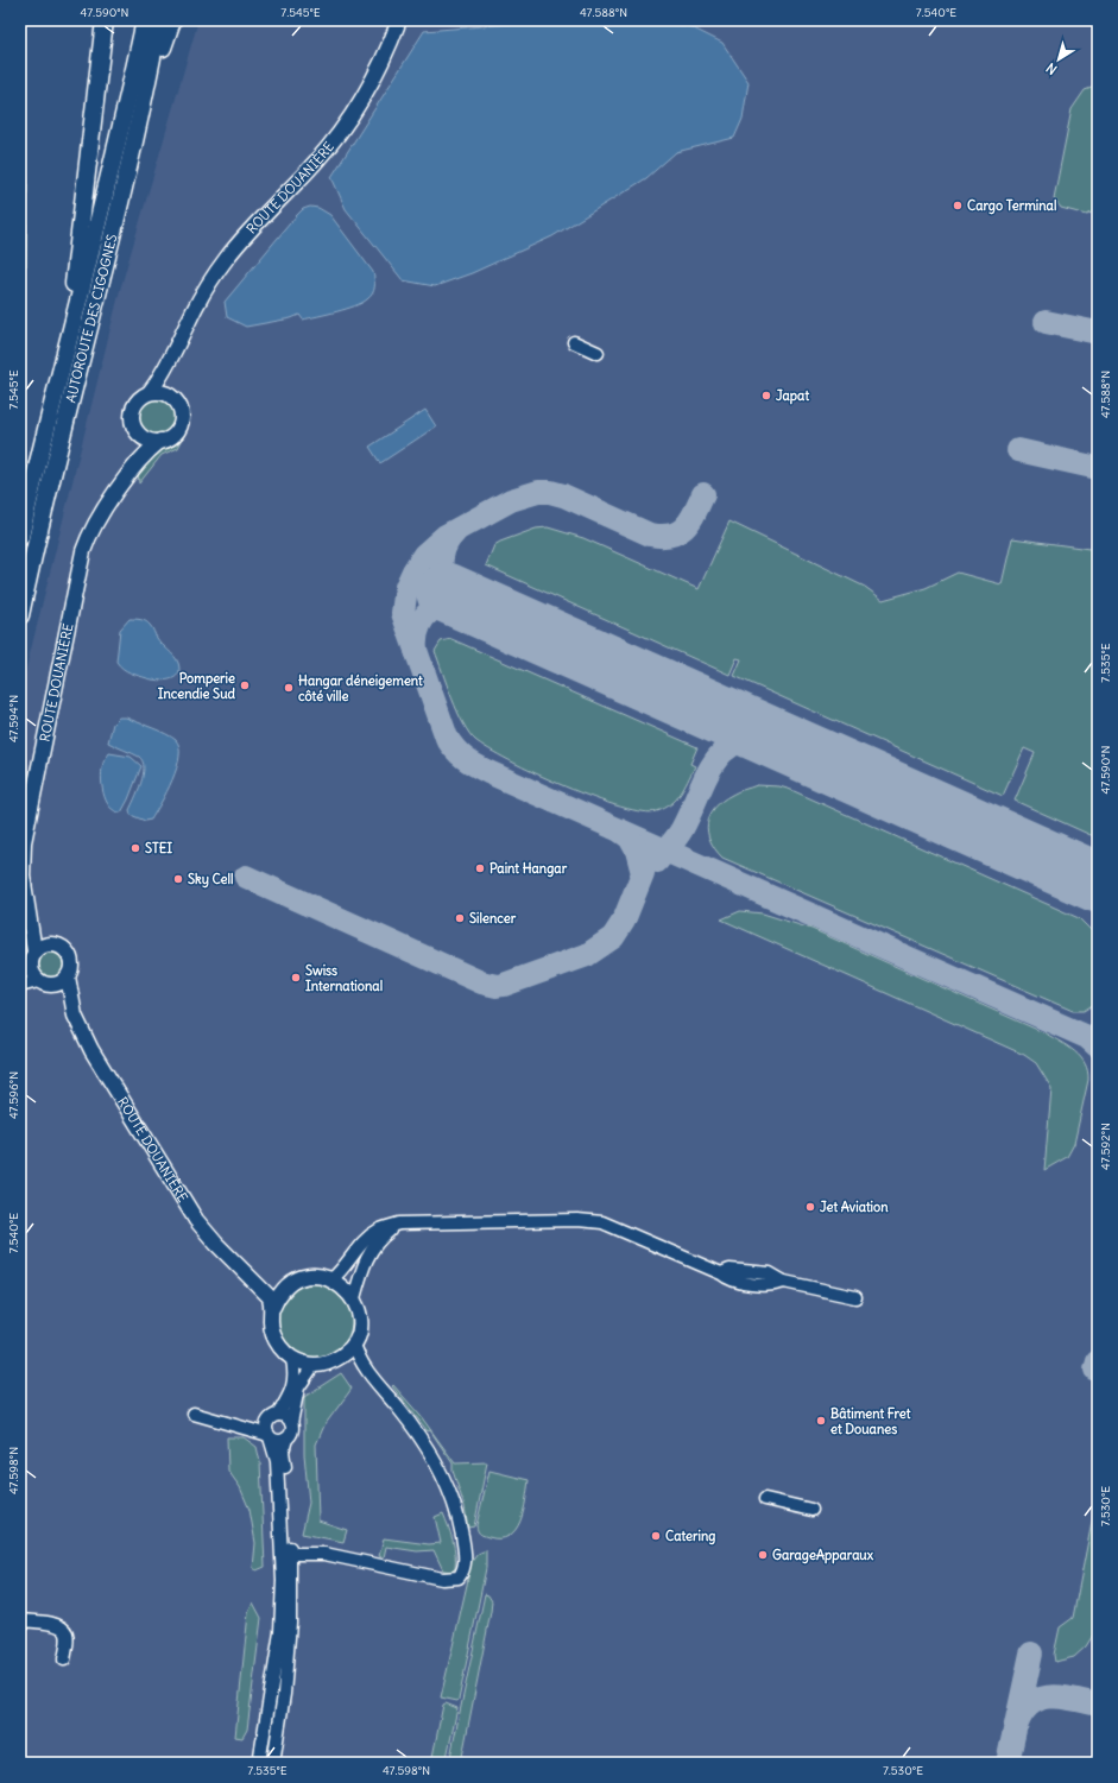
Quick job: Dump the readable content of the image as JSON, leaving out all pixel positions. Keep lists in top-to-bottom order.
{
  "streets": {
    "highway": ["AUTOROUTE DES CIGOGNES"],
    "main road": ["ROUTE DOUANIÈRE"]
  },
  "places": [
    "Cargo Terminal",
    "Japat",
    "Pomperie Incendie Sud",
    "Hangar déneigement côté ville",
    "STEI",
    "Paint Hangar",
    "Sky Cell",
    "Silencer",
    "Swiss International",
    "Jet Aviation",
    "Bâtiment Fret et Douanes",
    "Catering",
    "GarageApparaux"
  ],
  "north": "bottom left",
  "coordinates": [
    "47.590°N",
    "7.545°E",
    "47.588°N",
    "7.540°E",
    "7.535°E",
    "47.594°N",
    "47.596°N",
    "47.592°N",
    "47.598°N",
    "7.530°E"
  ]
}
